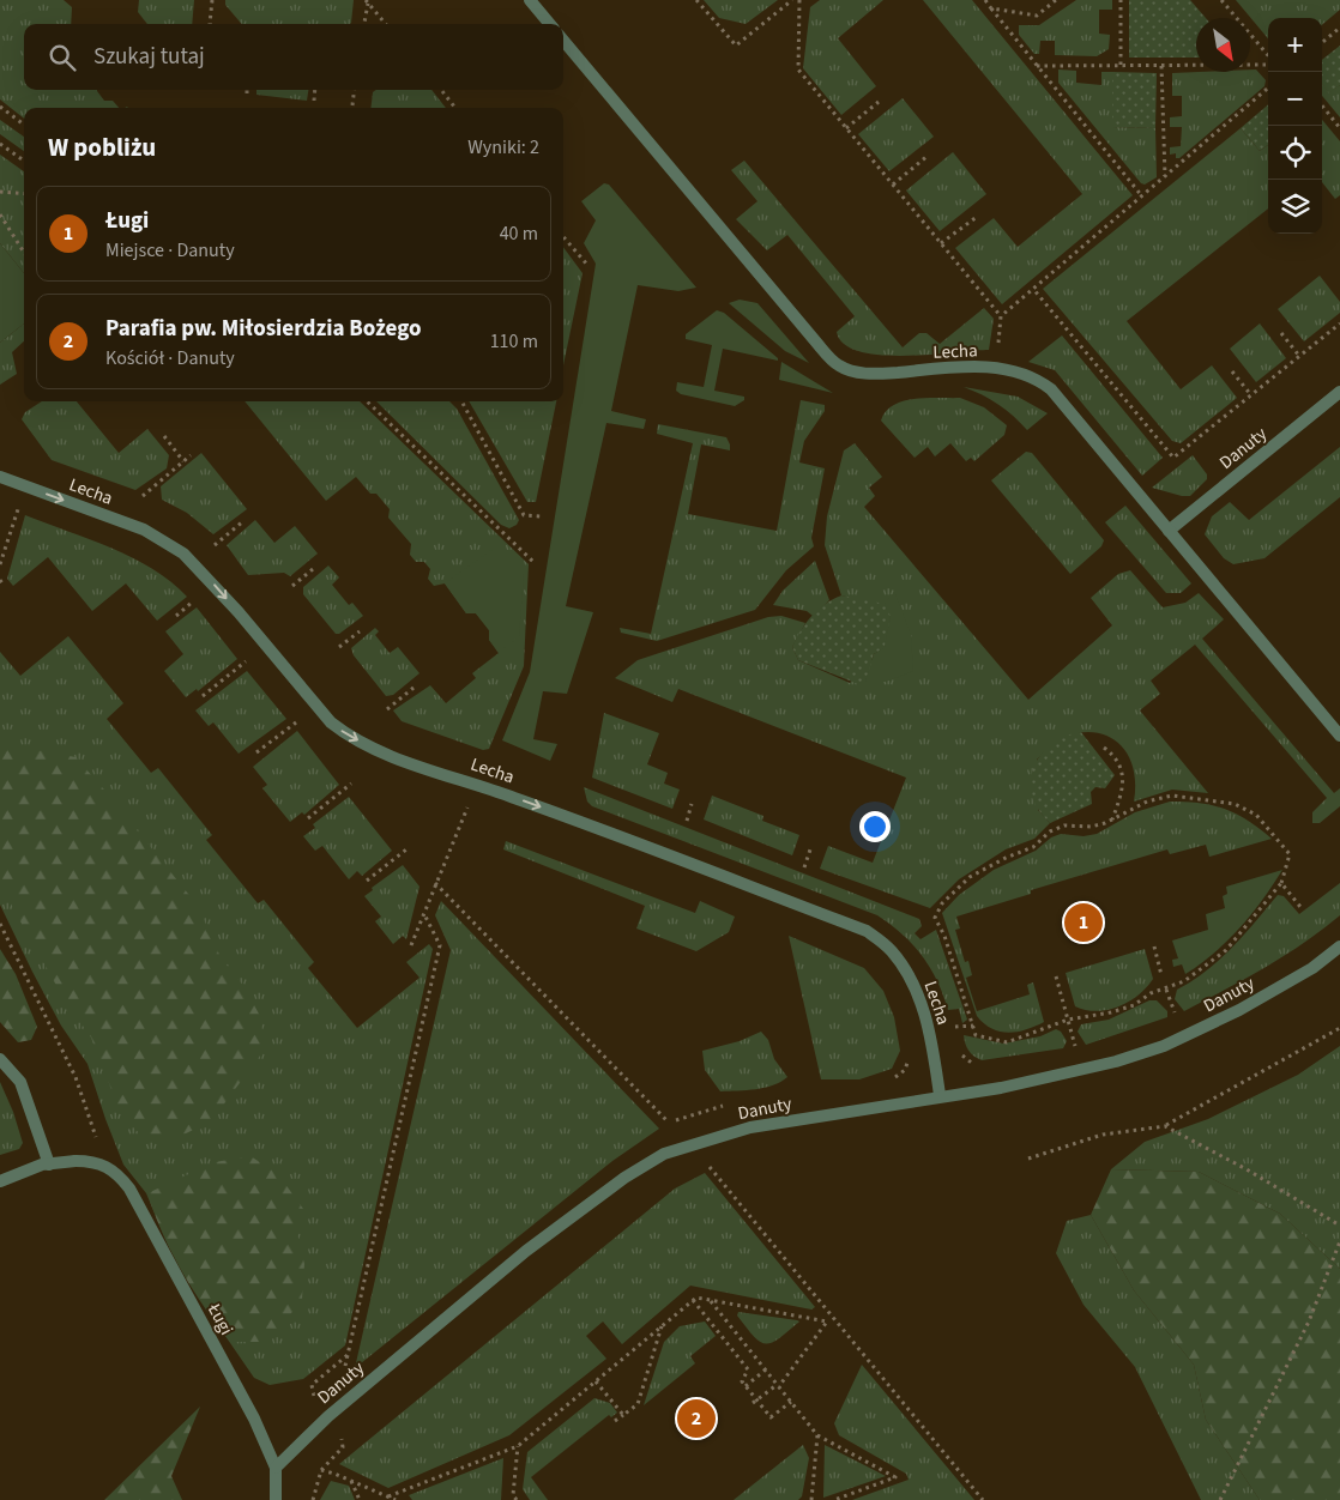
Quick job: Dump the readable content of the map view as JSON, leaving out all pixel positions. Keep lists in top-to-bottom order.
{
  "streets": {
    "street": ["Lecha", "Danuty", "Ługi"]
  },
  "crossings": [
    ["Lecha", "Danuty"],
    ["Danuty", "Ługi"]
  ],
  "one_way": ["Lecha"],
  "north": "bottom right",
  "page": {
    "map_buttons": ["+", "−"],
    "search": "Szukaj tutaj",
    "heading": ["W pobliżu", "Wyniki: 2"],
    "list": [
      {
        "mark": "1",
        "name": "Ługi",
        "note": "Miejsce · Danuty",
        "value": "40 m"
      },
      {
        "mark": "2",
        "name": "Parafia pw. Miłosierdzia Bożego",
        "note": "Kościół · Danuty",
        "value": "110 m"
      }
    ],
    "pins": ["1", "2"]
  }
}
